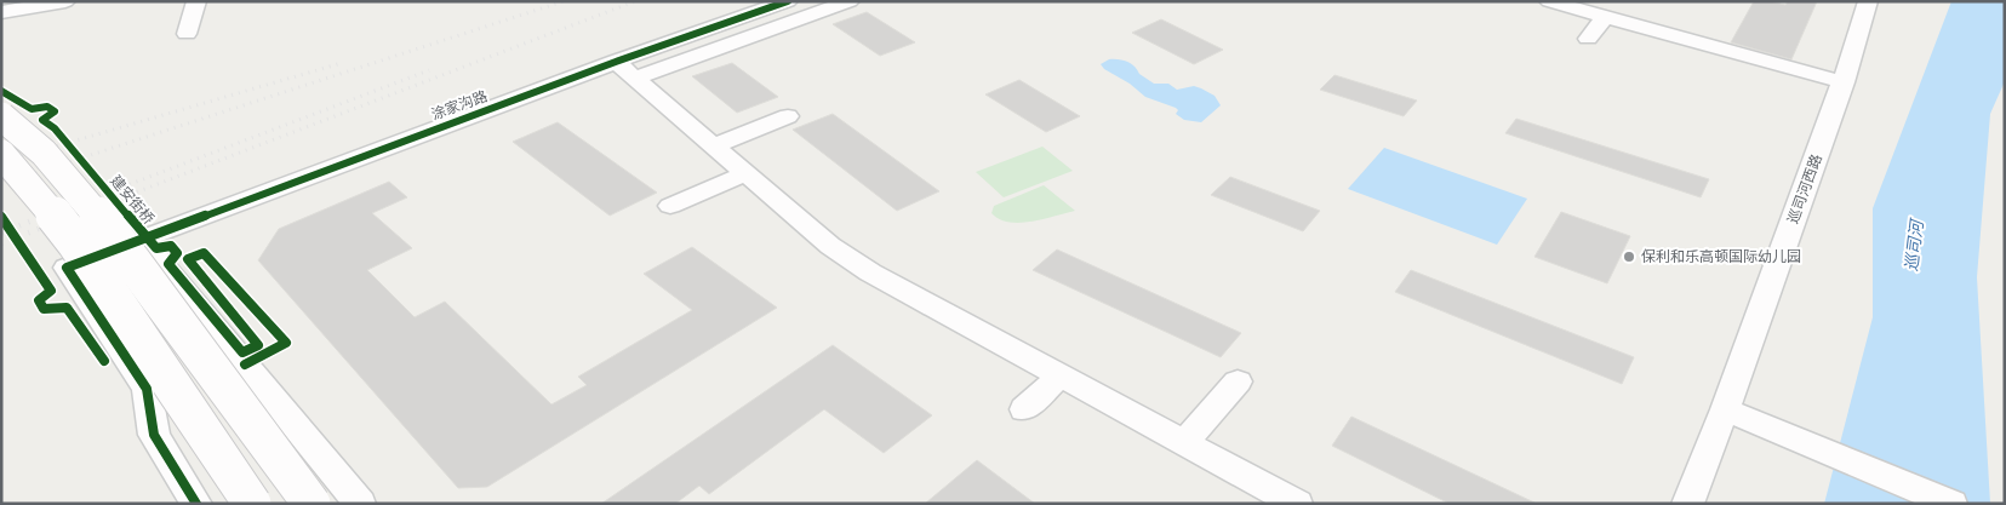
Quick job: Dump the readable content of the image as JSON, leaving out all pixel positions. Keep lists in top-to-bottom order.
{
  "streets": {
    "street": ["涂家沟路", "巡司河西路"],
    "cycle path": ["建安街桥"]
  },
  "water": ["巡司河"],
  "places": ["保利和乐高顿国际幼儿园"]
}
